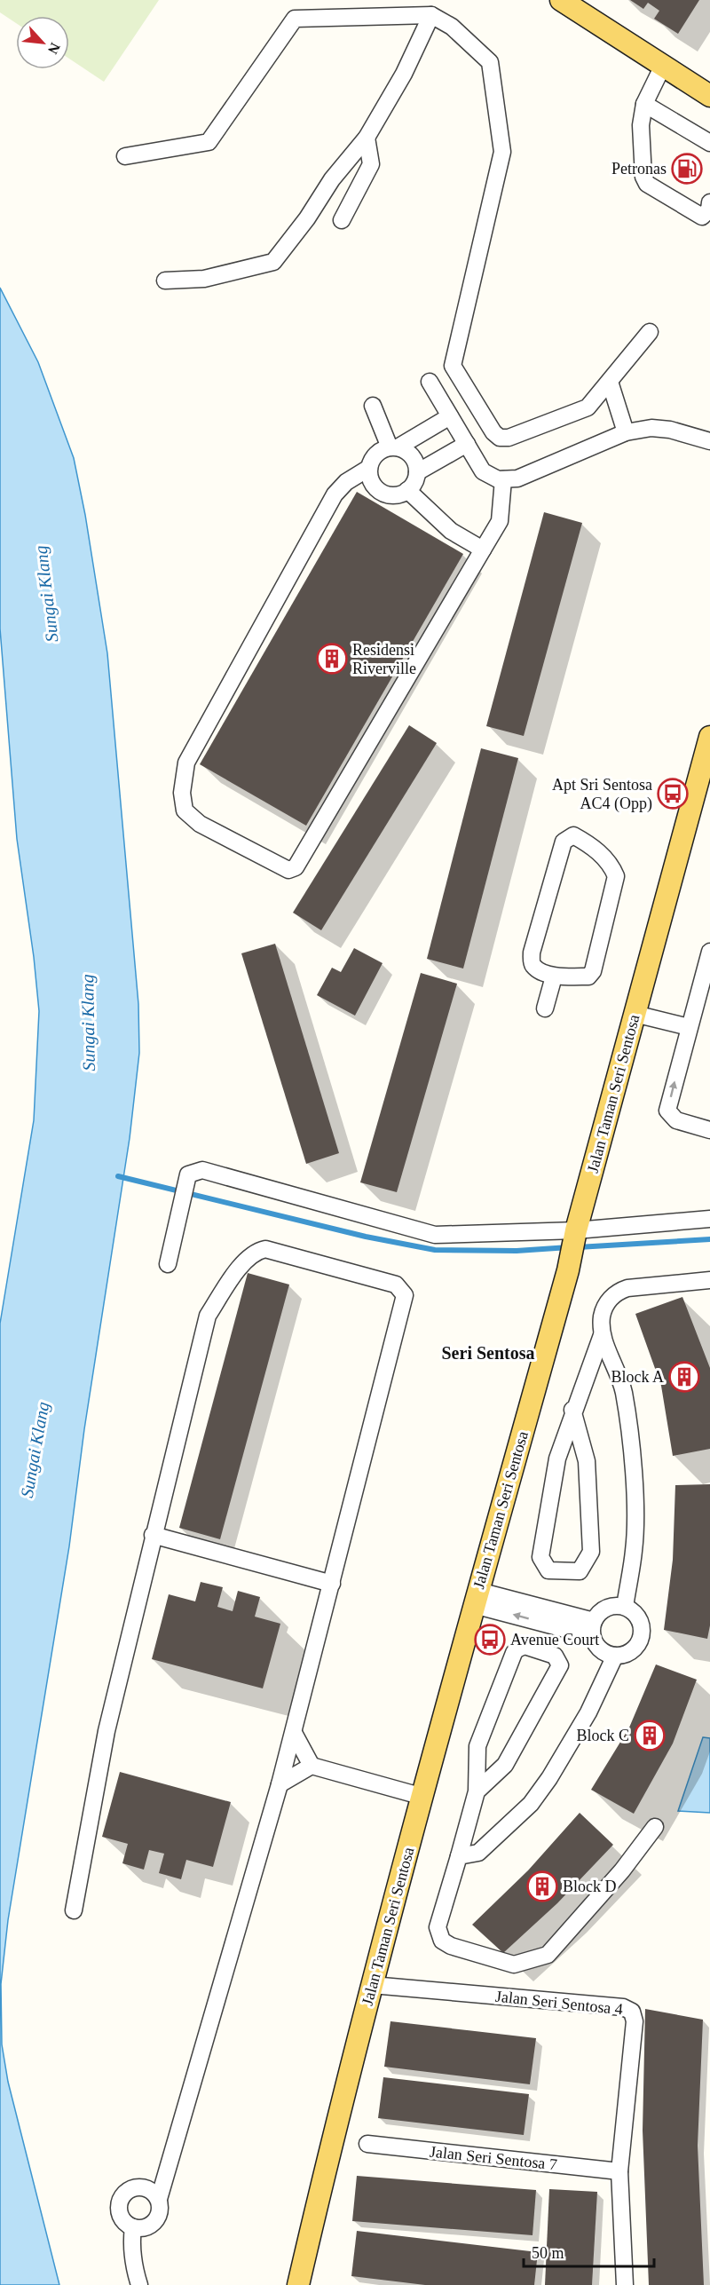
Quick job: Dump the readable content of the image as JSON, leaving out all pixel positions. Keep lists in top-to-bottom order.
{
  "streets": {
    "main road": ["Jalan Taman Seri Sentosa"],
    "street": ["Jalan Seri Sentosa 4", "Jalan Seri Sentosa 7"]
  },
  "crossings": [
    ["Jalan Taman Seri Sentosa", "Jalan Seri Sentosa 4"],
    ["Jalan Seri Sentosa 4", "Jalan Seri Sentosa 7"]
  ],
  "districts": ["Seri Sentosa"],
  "water": ["Sungai Klang"],
  "places": {
    "fuel station": ["Petronas"],
    "building": [
      "Residensi Riverville",
      "Block A",
      "Block C",
      "Block D"
    ],
    "bus stop": ["Apt Sri Sentosa AC4 (Opp)", "Avenue Court"]
  },
  "scale_bar": "50 m",
  "north": "bottom right"
}
